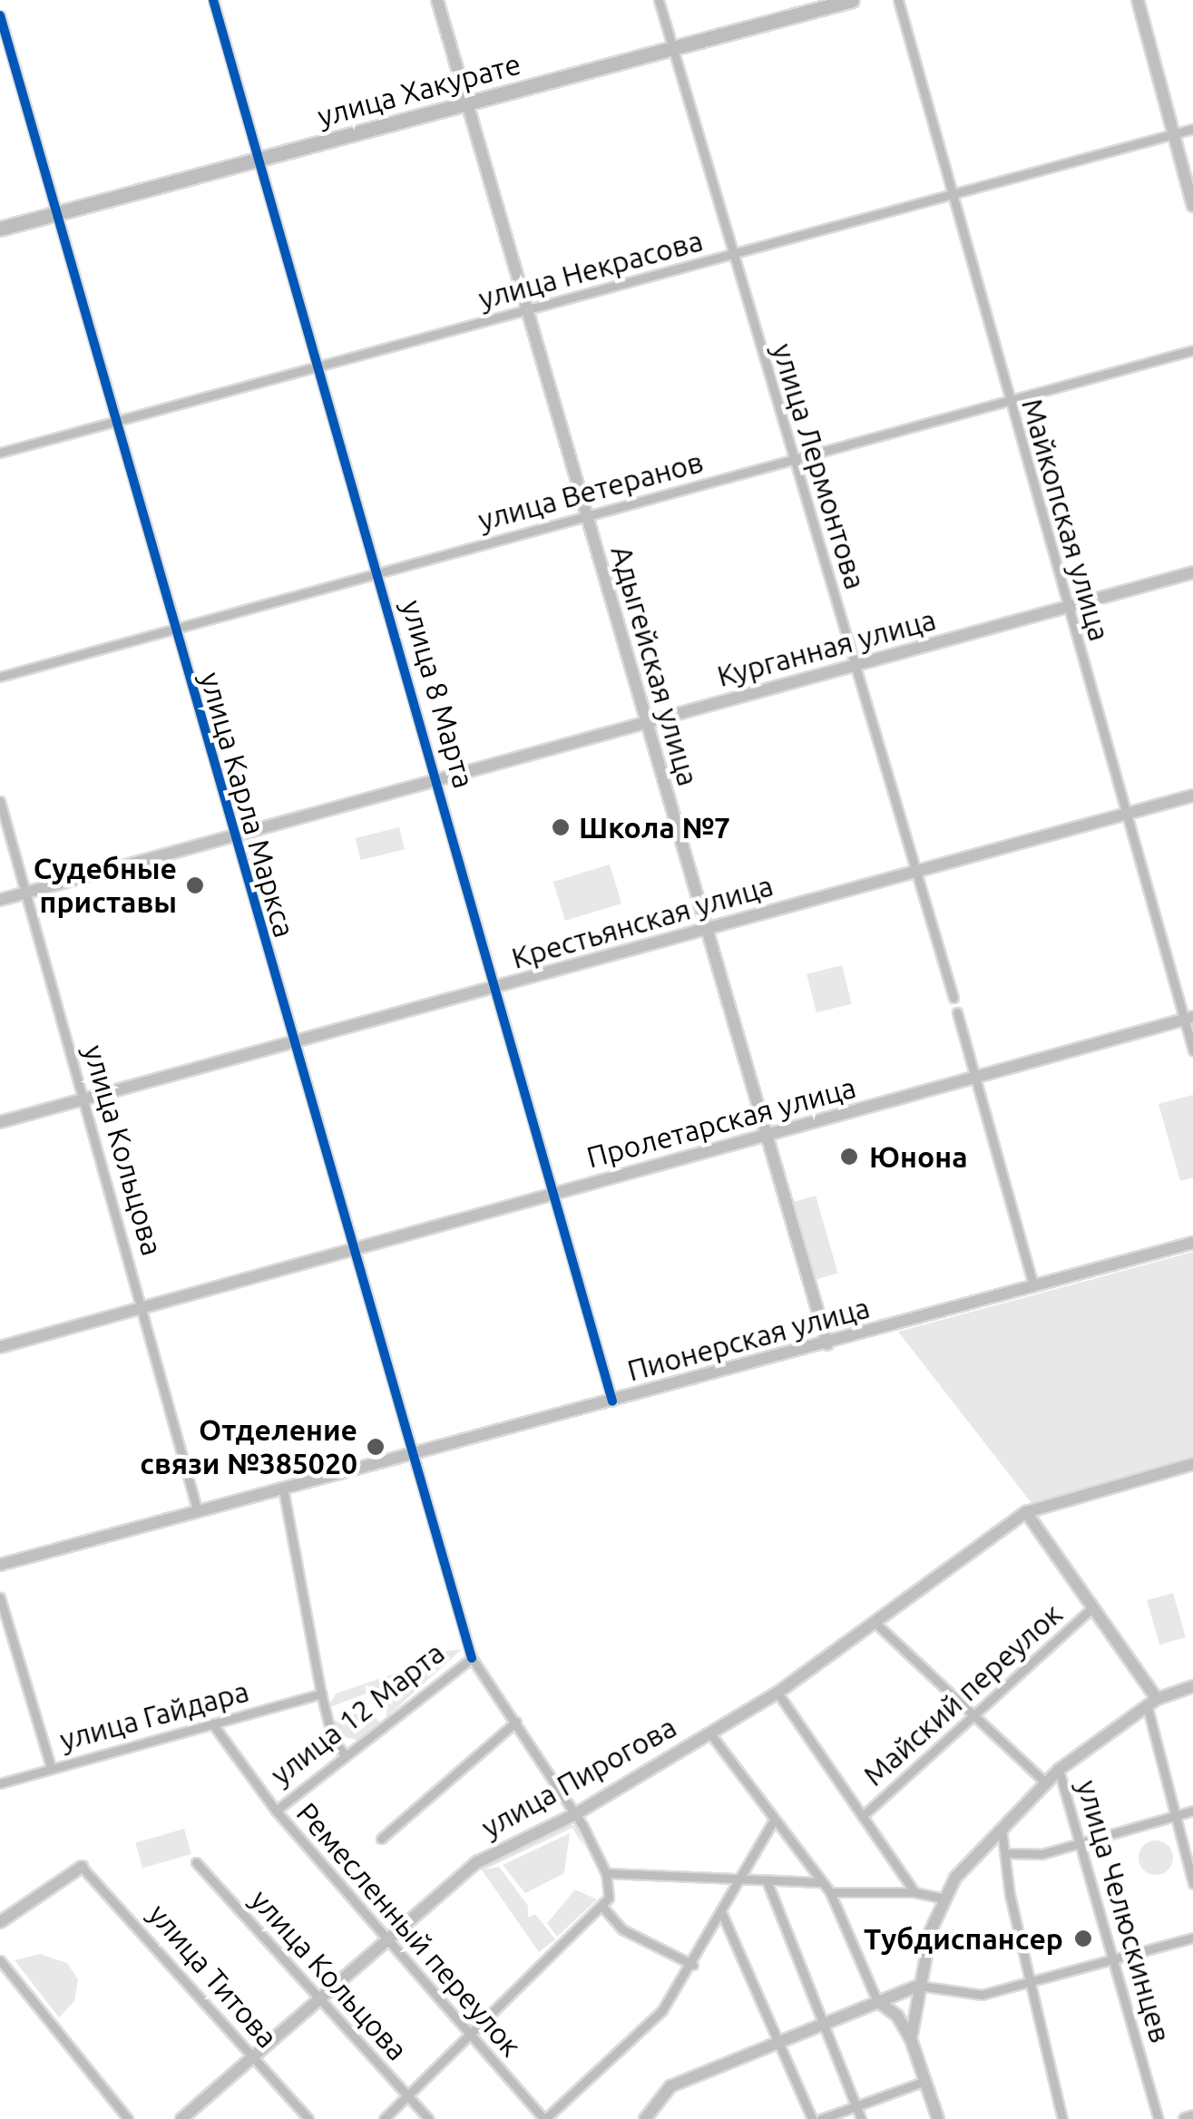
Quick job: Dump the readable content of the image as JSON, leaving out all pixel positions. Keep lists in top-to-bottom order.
{
  "streets": {
    "main road": ["улица Хакурате"],
    "street": [
      "улица Некрасова",
      "улица Лермонтова",
      "улица Ветеранов",
      "Майкопская улица",
      "Курганная улица",
      "Адыгейская улица",
      "улица 8 Марта",
      "улица Карла Маркса",
      "Крестьянская улица",
      "Пролетарская улица",
      "улица Кольцова",
      "Пионерская улица",
      "Майский переулок",
      "улица 12 Марта",
      "улица Гайдара",
      "улица Пирогова",
      "улица Челюскинцев",
      "Ремесленный переулок",
      "улица Титова"
    ]
  },
  "crossings": [
    ["улица Хакурате", "улица Лермонтова"],
    ["улица Хакурате", "Адыгейская улица"],
    ["улица Хакурате", "улица 8 Марта"],
    ["улица Хакурате", "улица Карла Маркса"],
    ["улица Некрасова", "улица Лермонтова"],
    ["улица Некрасова", "Майкопская улица"],
    ["улица Некрасова", "Адыгейская улица"],
    ["улица Некрасова", "улица 8 Марта"],
    ["улица Некрасова", "улица Карла Маркса"],
    ["улица Лермонтова", "улица Ветеранов"],
    ["улица Лермонтова", "Курганная улица"],
    ["улица Лермонтова", "Крестьянская улица"],
    ["улица Ветеранов", "Майкопская улица"],
    ["улица Ветеранов", "Адыгейская улица"],
    ["улица Ветеранов", "улица 8 Марта"],
    ["улица Ветеранов", "улица Карла Маркса"],
    ["Майкопская улица", "Курганная улица"],
    ["Майкопская улица", "Крестьянская улица"],
    ["Майкопская улица", "Пролетарская улица"],
    ["Курганная улица", "Адыгейская улица"],
    ["Курганная улица", "улица 8 Марта"],
    ["Курганная улица", "улица Карла Маркса"],
    ["Курганная улица", "улица Кольцова"],
    ["Адыгейская улица", "Крестьянская улица"],
    ["Адыгейская улица", "Пролетарская улица"],
    ["Адыгейская улица", "Пионерская улица"],
    ["улица 8 Марта", "Крестьянская улица"],
    ["улица 8 Марта", "Пролетарская улица"],
    ["улица 8 Марта", "Пионерская улица"],
    ["улица Карла Маркса", "Крестьянская улица"],
    ["улица Карла Маркса", "Пролетарская улица"],
    ["улица Карла Маркса", "Пионерская улица"],
    ["улица Карла Маркса", "улица 12 Марта"],
    ["улица Карла Маркса", "улица Пирогова"],
    ["Крестьянская улица", "улица Кольцова"],
    ["Пролетарская улица", "улица Кольцова"],
    ["улица Кольцова", "Пионерская улица"],
    ["улица Кольцова", "улица Пирогова"],
    ["Майский переулок", "улица Челюскинцев"],
    ["улица 12 Марта", "Ремесленный переулок"],
    ["улица Гайдара", "Ремесленный переулок"],
    ["улица Пирогова", "улица Челюскинцев"],
    ["улица Пирогова", "Ремесленный переулок"],
    ["улица Пирогова", "улица Титова"]
  ],
  "places": [
    "Школа №7",
    "Судебные приставы",
    "Юнона",
    "Отделение связи №385020",
    "Тубдиспансер"
  ]
}
